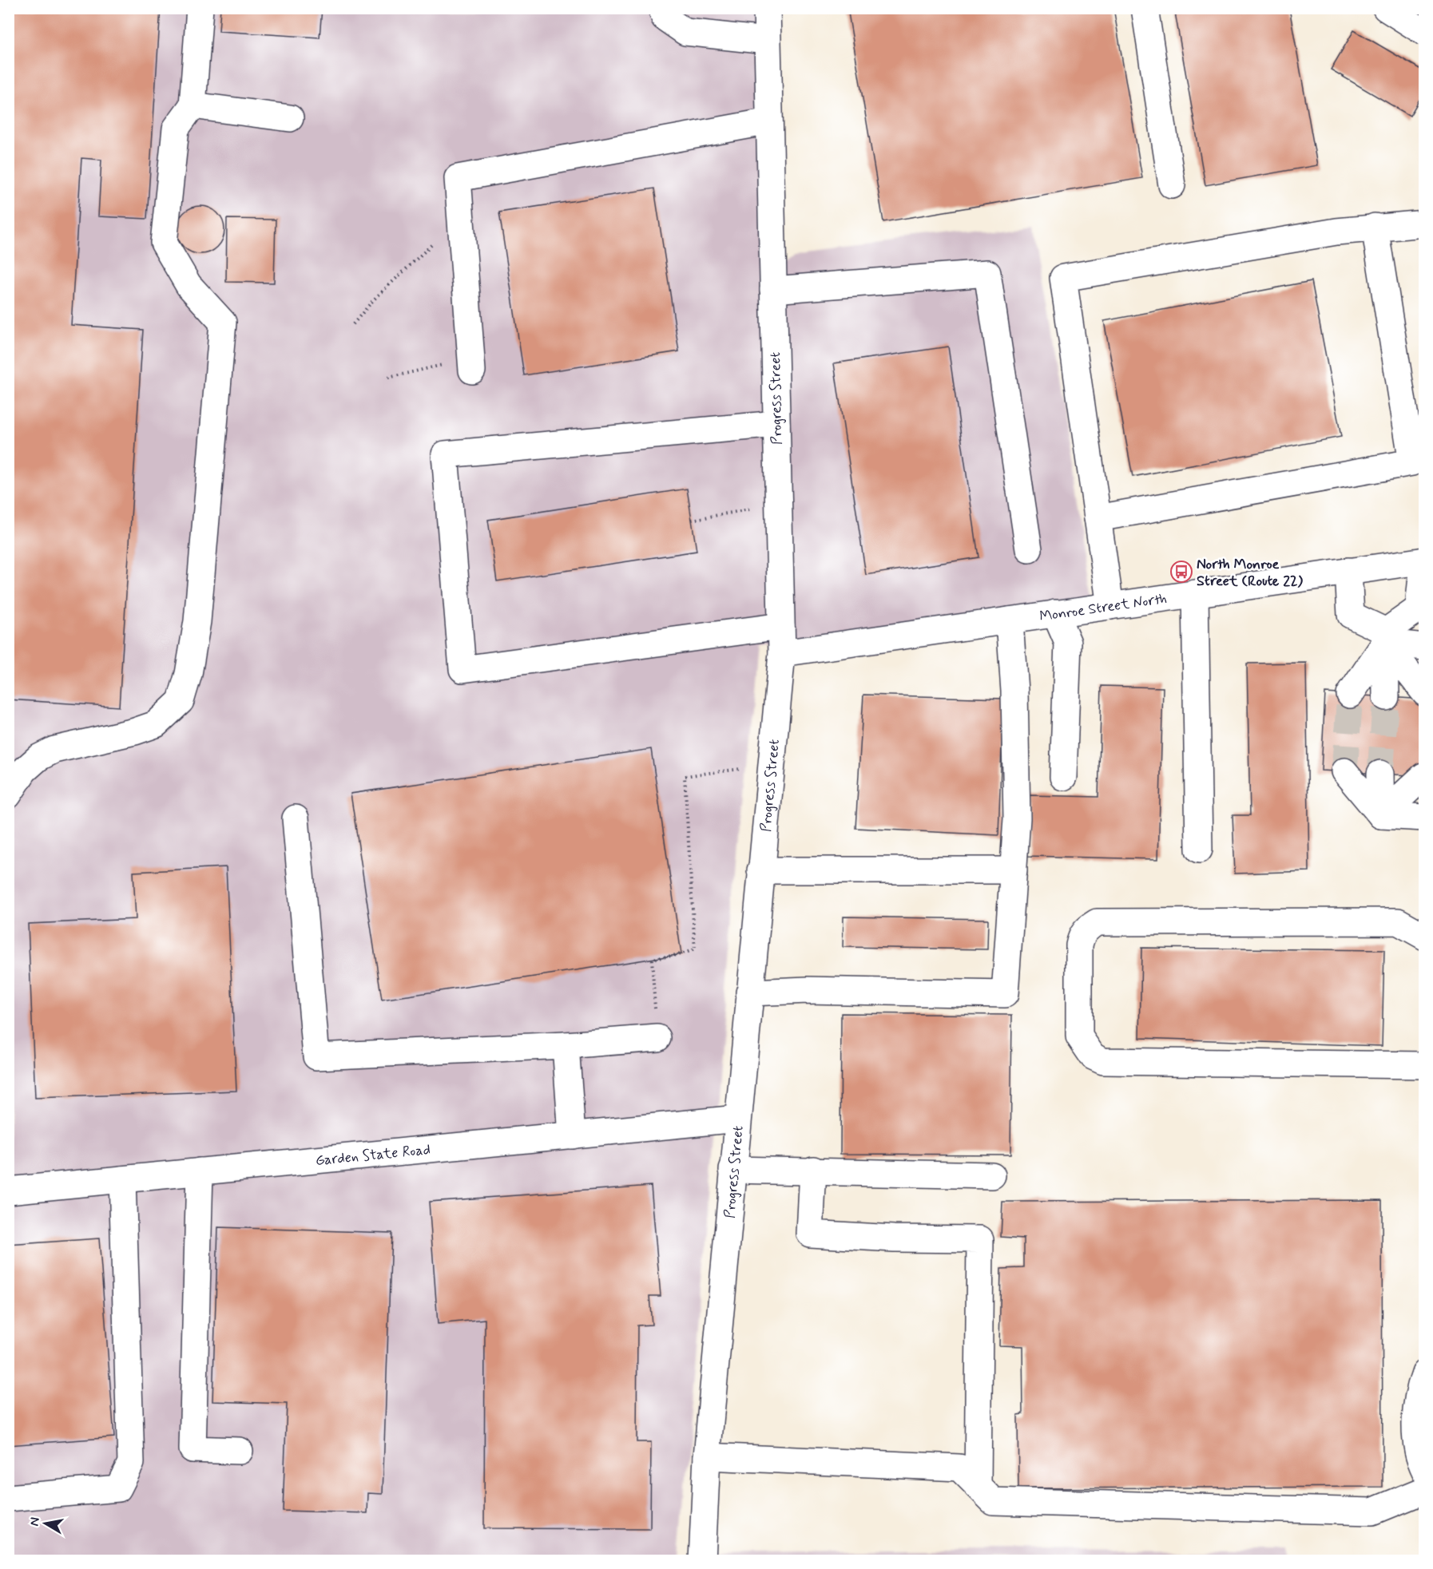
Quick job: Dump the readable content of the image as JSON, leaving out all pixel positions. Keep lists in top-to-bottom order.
{
  "streets": {
    "street": ["Progress Street", "Monroe Street North", "Garden State Road"]
  },
  "crossings": [
    ["Progress Street", "Monroe Street North"],
    ["Progress Street", "Garden State Road"]
  ],
  "places": {
    "bus stop": ["North Monroe Street (Route 22)"]
  },
  "north": "left"
}
